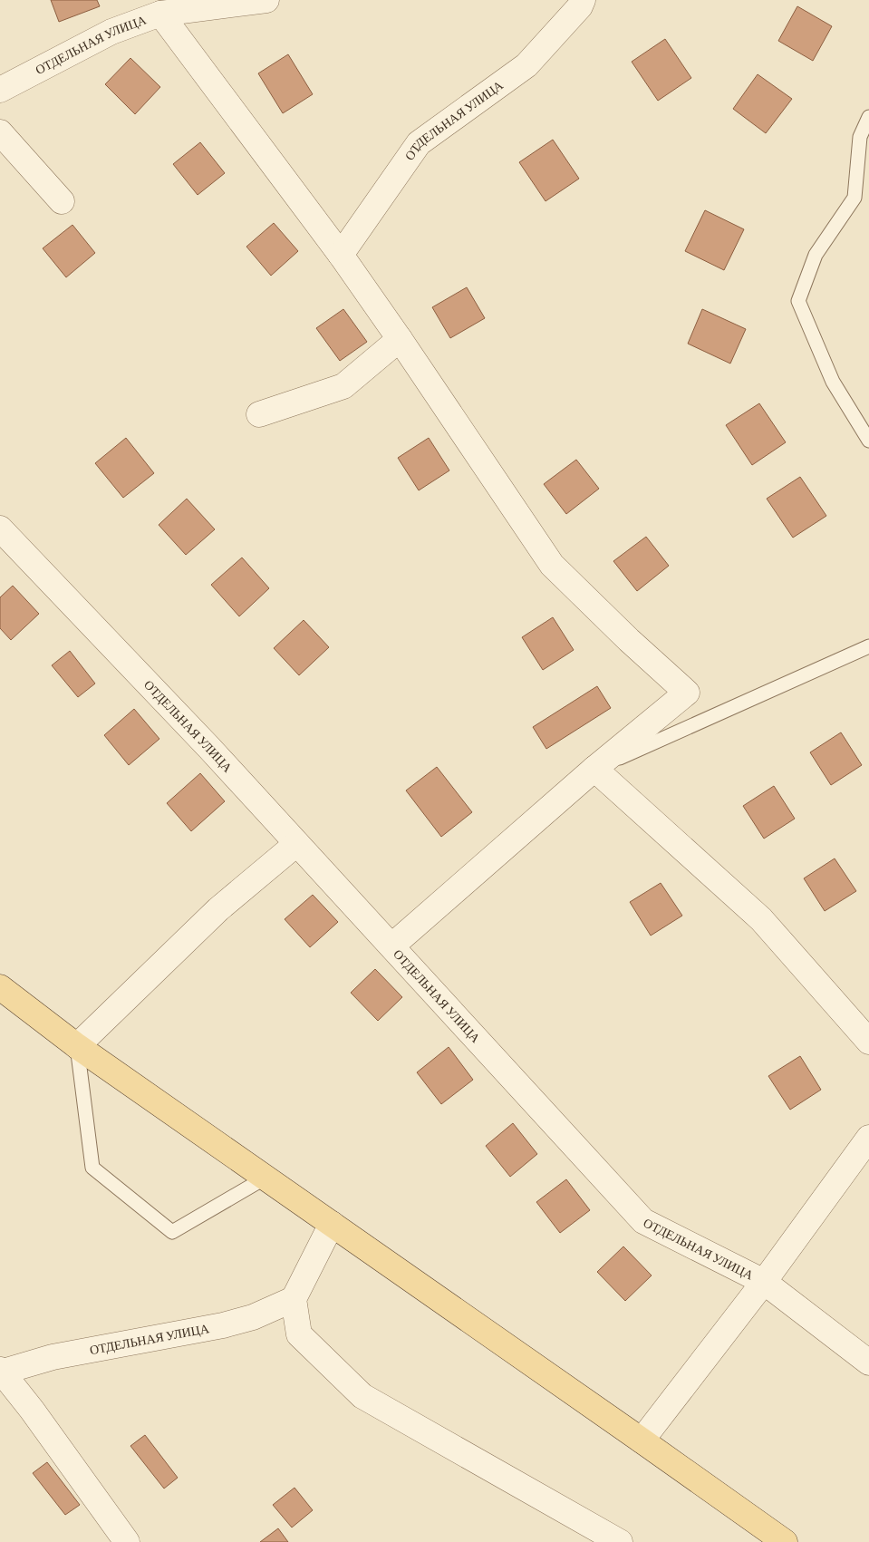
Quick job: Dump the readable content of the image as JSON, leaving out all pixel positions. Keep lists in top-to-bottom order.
{
  "streets": {
    "street": ["ОТДЕЛЬНАЯ УЛИЦА"]
  }
}
